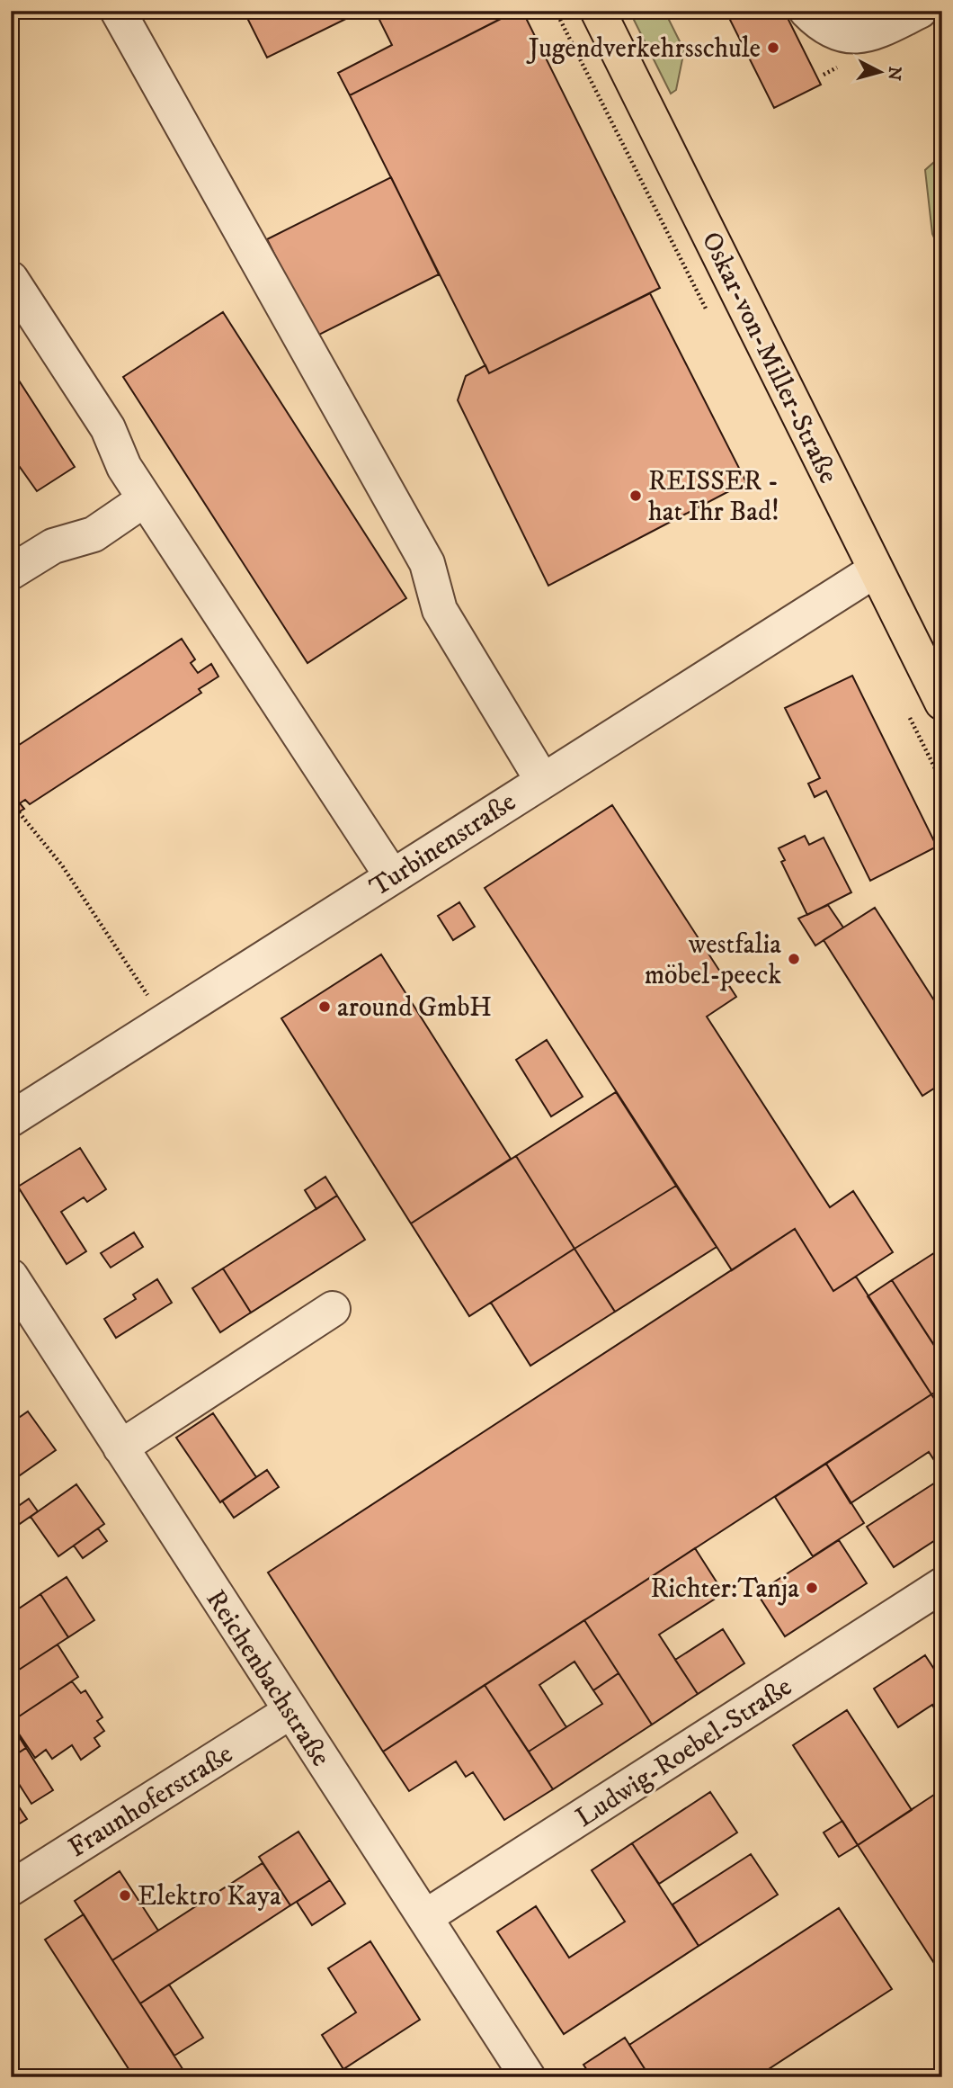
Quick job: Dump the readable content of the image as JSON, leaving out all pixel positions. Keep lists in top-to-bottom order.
{
  "streets": {
    "main road": ["Oskar-von-Miller-Straße"],
    "street": [
      "Turbinenstraße",
      "Reichenbachstraße",
      "Ludwig-Roebel-Straße",
      "Fraunhoferstraße"
    ]
  },
  "crossings": [
    ["Oskar-von-Miller-Straße", "Turbinenstraße"],
    ["Reichenbachstraße", "Ludwig-Roebel-Straße"],
    ["Reichenbachstraße", "Fraunhoferstraße"]
  ],
  "places": [
    "Jugendverkehrsschule",
    "REISSER - hat Ihr Bad!",
    "westfalia möbel-peeck",
    "around GmbH",
    "Richter:Tanja",
    "Elektro Kaya"
  ],
  "north": "right"
}
